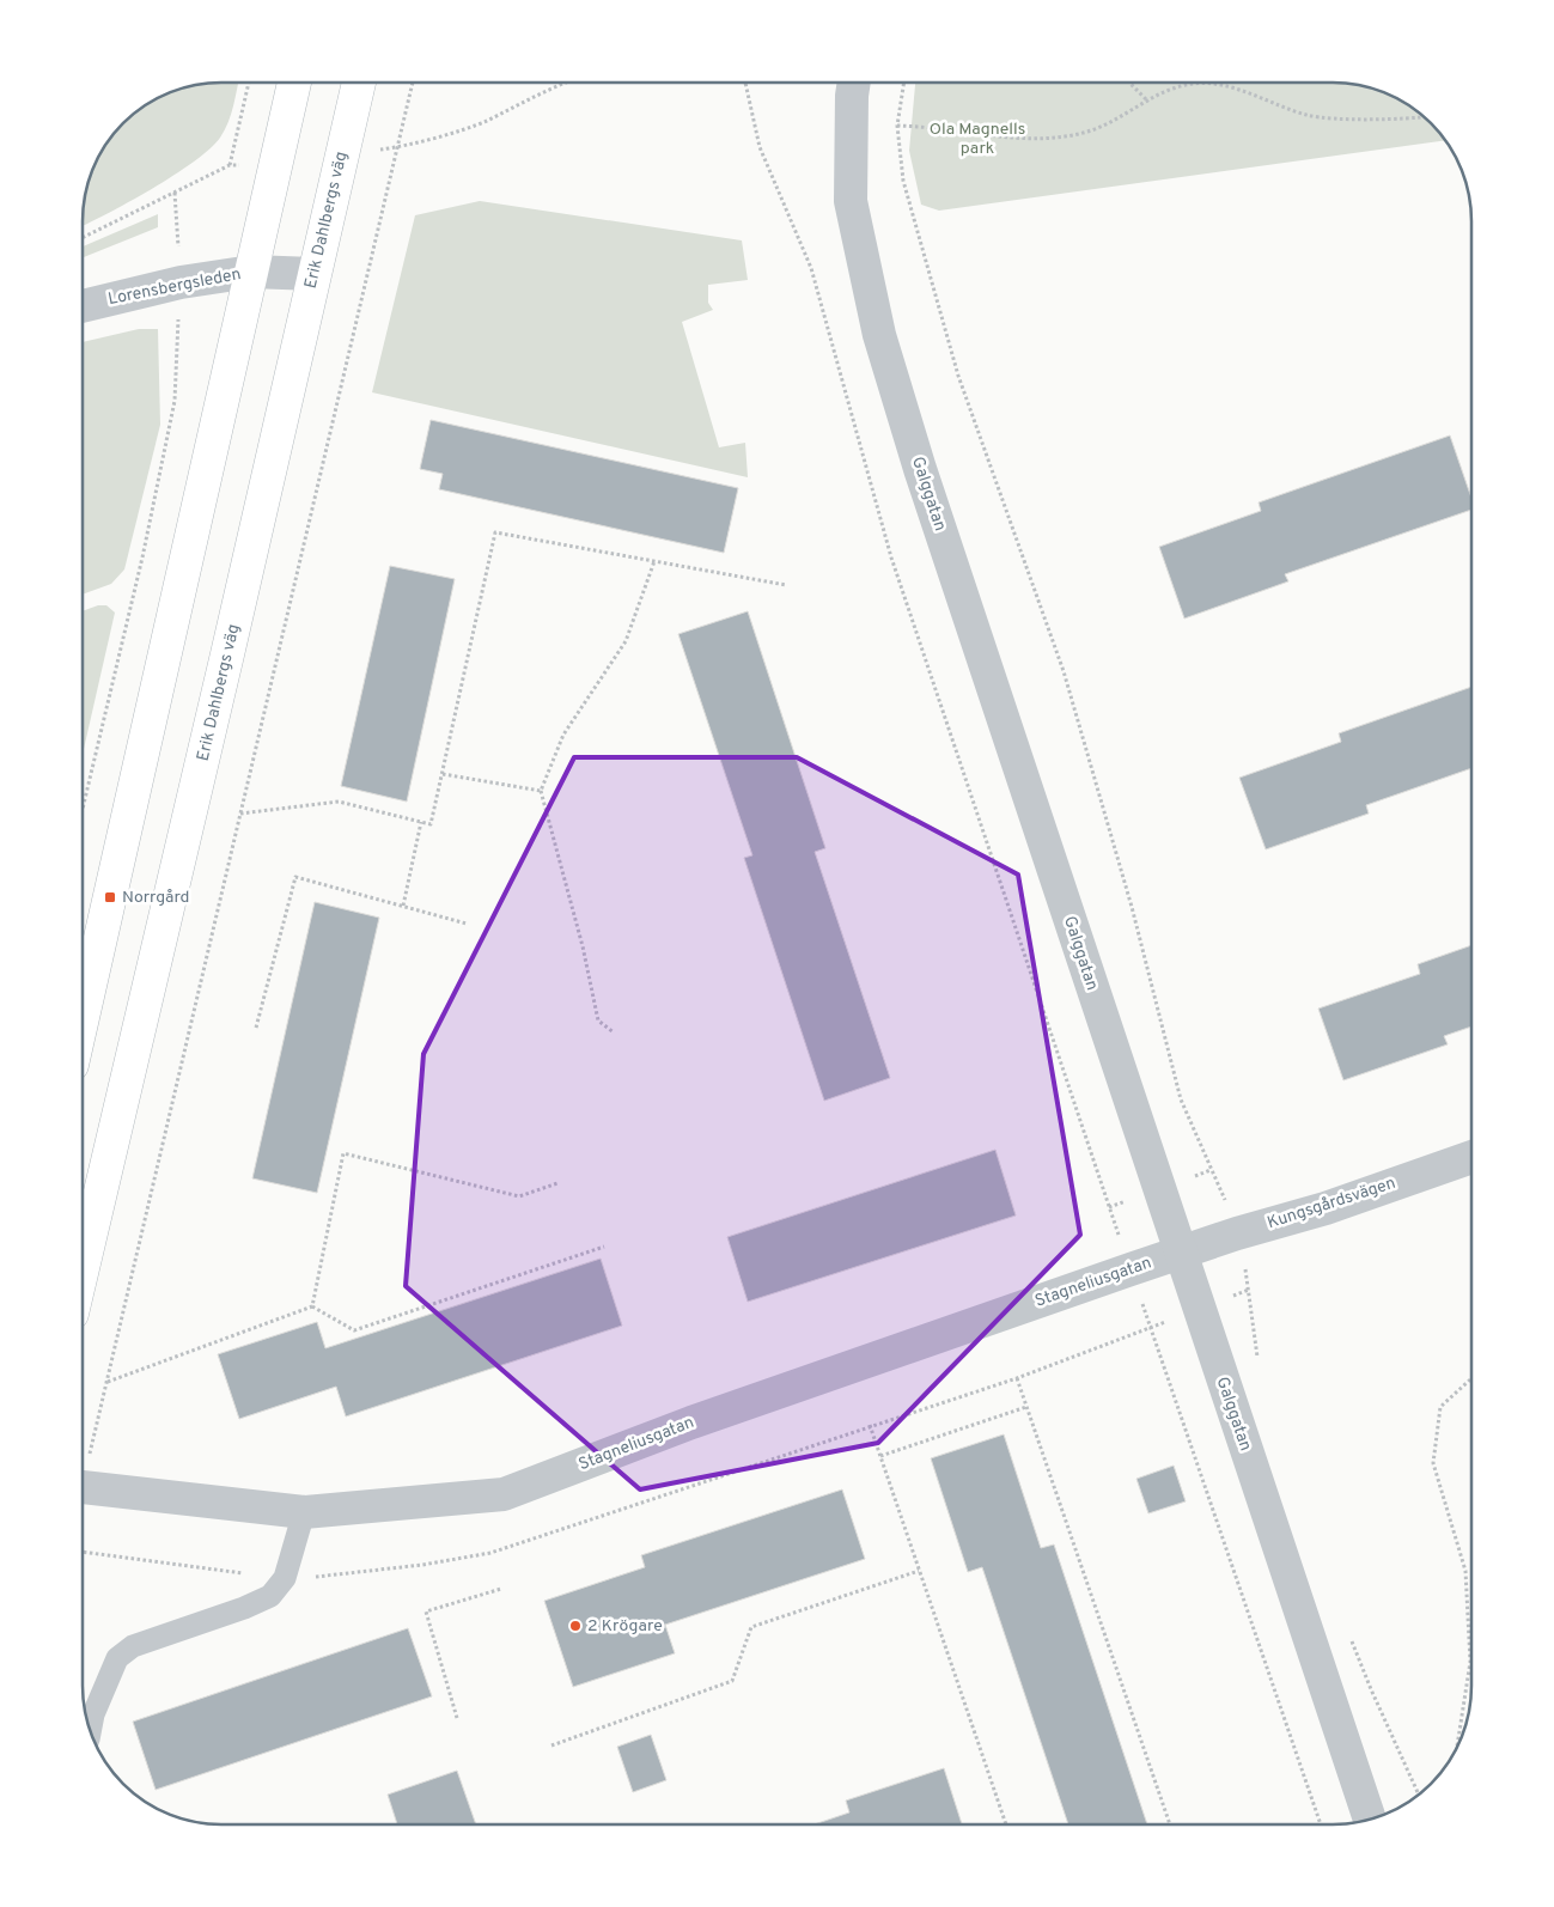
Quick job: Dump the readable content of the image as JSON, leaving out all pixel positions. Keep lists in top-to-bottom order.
{
  "streets": {
    "main road": ["Erik Dahlbergs väg"],
    "street": [
      "Lorensbergsleden",
      "Galggatan",
      "Kungsgårdsvägen",
      "Stagneliusgatan"
    ]
  },
  "crossings": [
    ["Erik Dahlbergs väg", "Lorensbergsleden"],
    ["Galggatan", "Kungsgårdsvägen"],
    ["Galggatan", "Stagneliusgatan"],
    ["Kungsgårdsvägen", "Stagneliusgatan"]
  ],
  "parks": ["Ola Magnells park"],
  "places": {
    "transit": ["Norrgård"],
    "other": ["2 Krögare"]
  }
}
